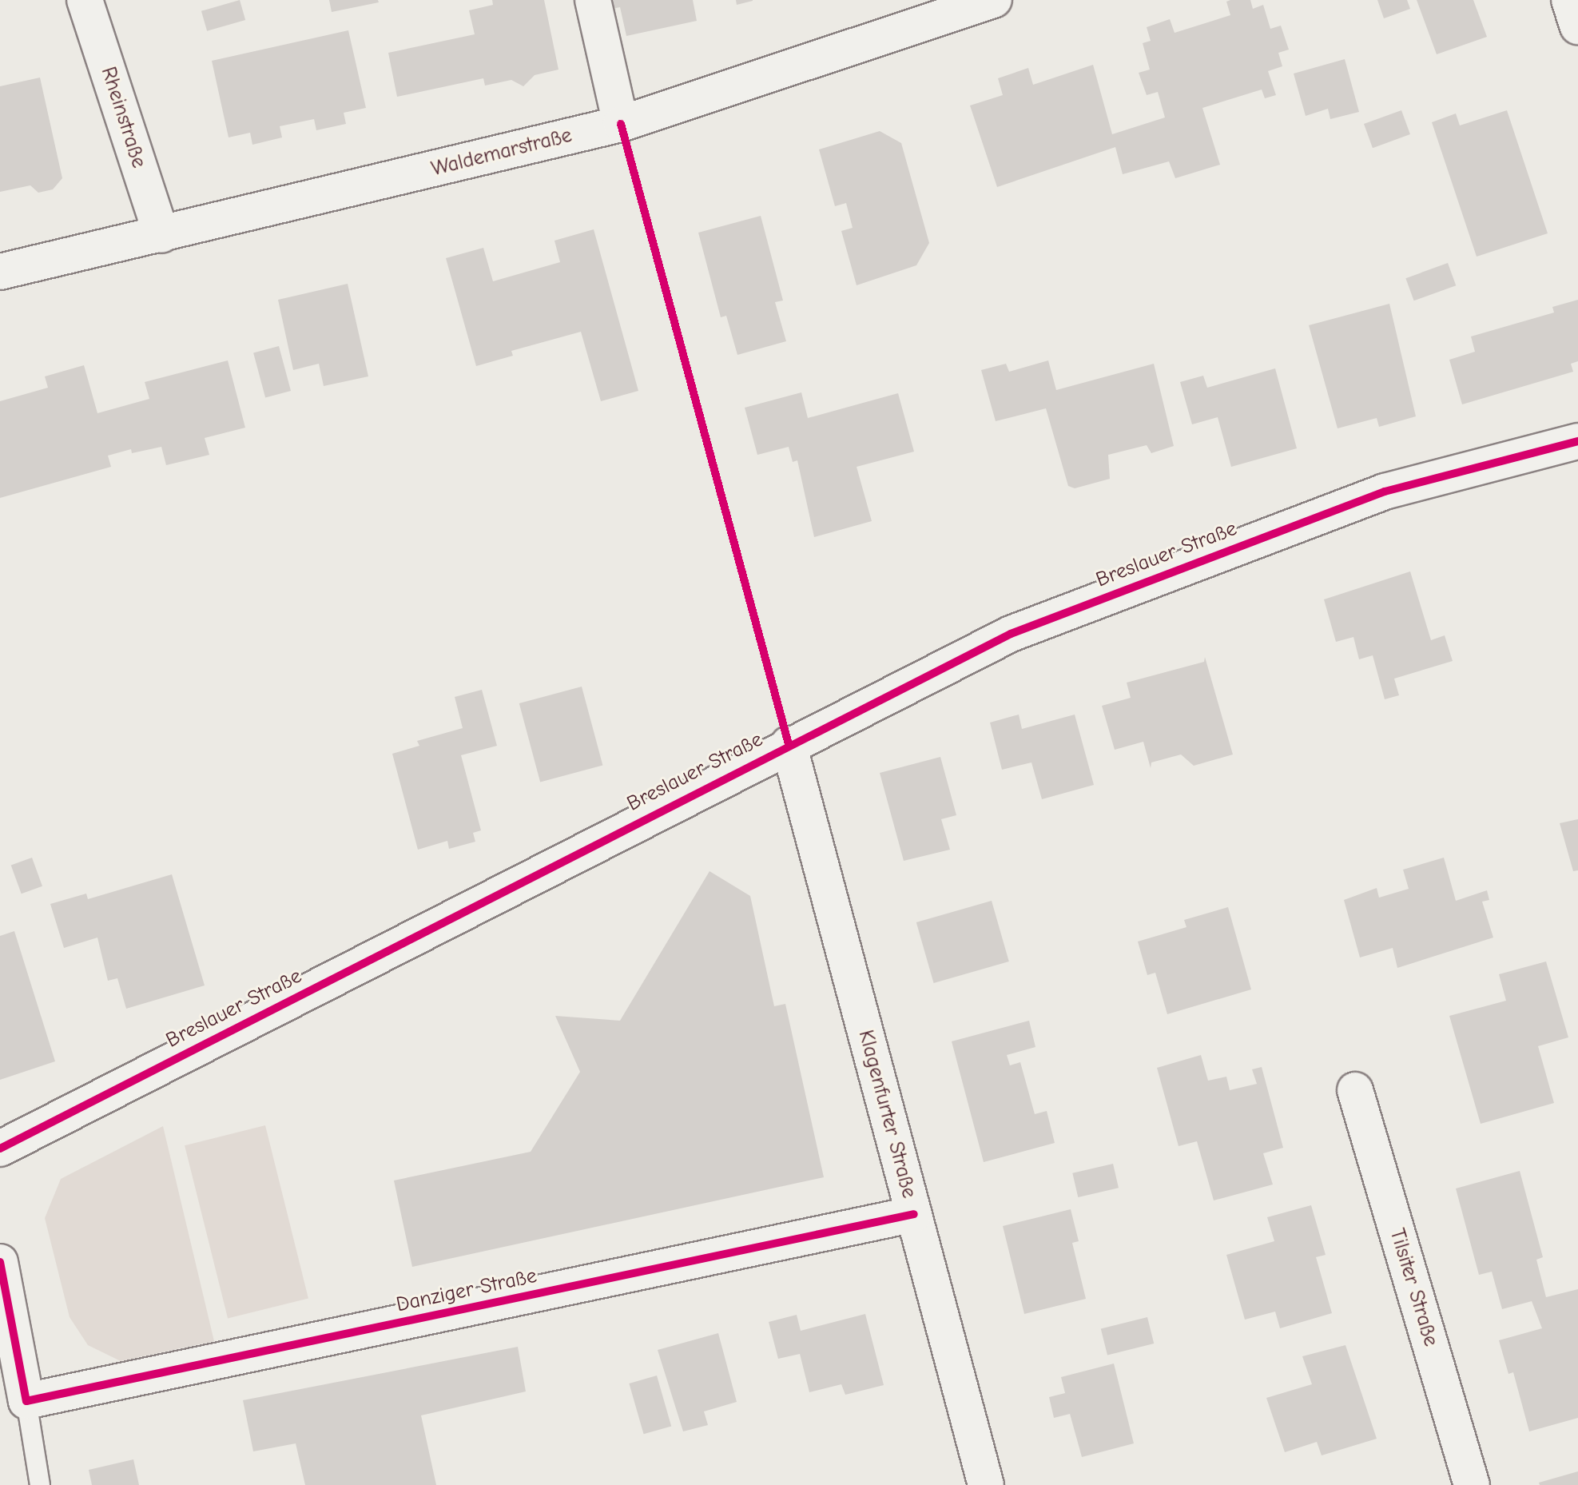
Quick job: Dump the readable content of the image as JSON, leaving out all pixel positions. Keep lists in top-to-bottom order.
{
  "streets": {
    "street": [
      "Rheinstraße",
      "Waldemarstraße",
      "Breslauer Straße",
      "Klagenfurter Straße",
      "Tilsiter Straße",
      "Danziger Straße"
    ]
  },
  "crossings": [
    ["Rheinstraße", "Waldemarstraße"],
    ["Breslauer Straße", "Klagenfurter Straße"],
    ["Klagenfurter Straße", "Danziger Straße"]
  ]
}
